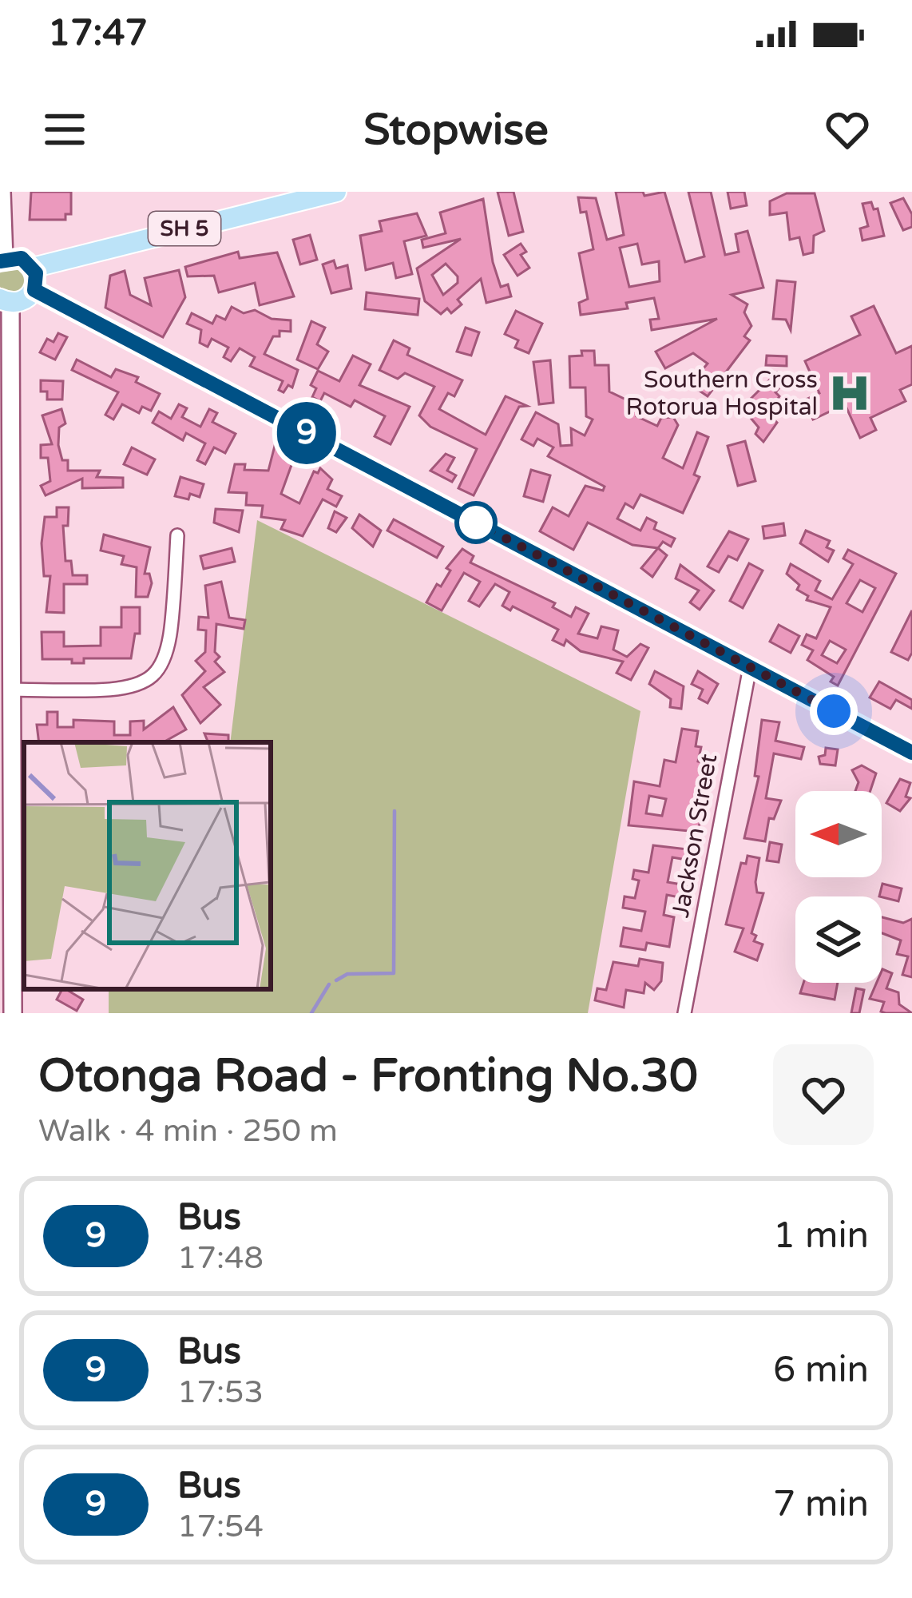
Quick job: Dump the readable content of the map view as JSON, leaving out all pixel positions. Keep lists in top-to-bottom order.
{
  "streets": {
    "highway": ["SH 5"],
    "street": ["Jackson Street"]
  },
  "places": {
    "hospital": ["Southern Cross Rotorua Hospital"]
  },
  "lines": ["bus line 9"],
  "north": "left",
  "page": {
    "status": "17:47",
    "header": "Stopwise",
    "on_map": "9",
    "heading": ["Otonga Road - Fronting No.30", "Walk · 4 min · 250 m"],
    "list": [
      {
        "mark": "9",
        "name": "Bus",
        "note": "17:48",
        "value": "1 min"
      },
      {
        "mark": "9",
        "name": "Bus",
        "note": "17:53",
        "value": "6 min"
      },
      {
        "mark": "9",
        "name": "Bus",
        "note": "17:54",
        "value": "7 min"
      }
    ]
  }
}
